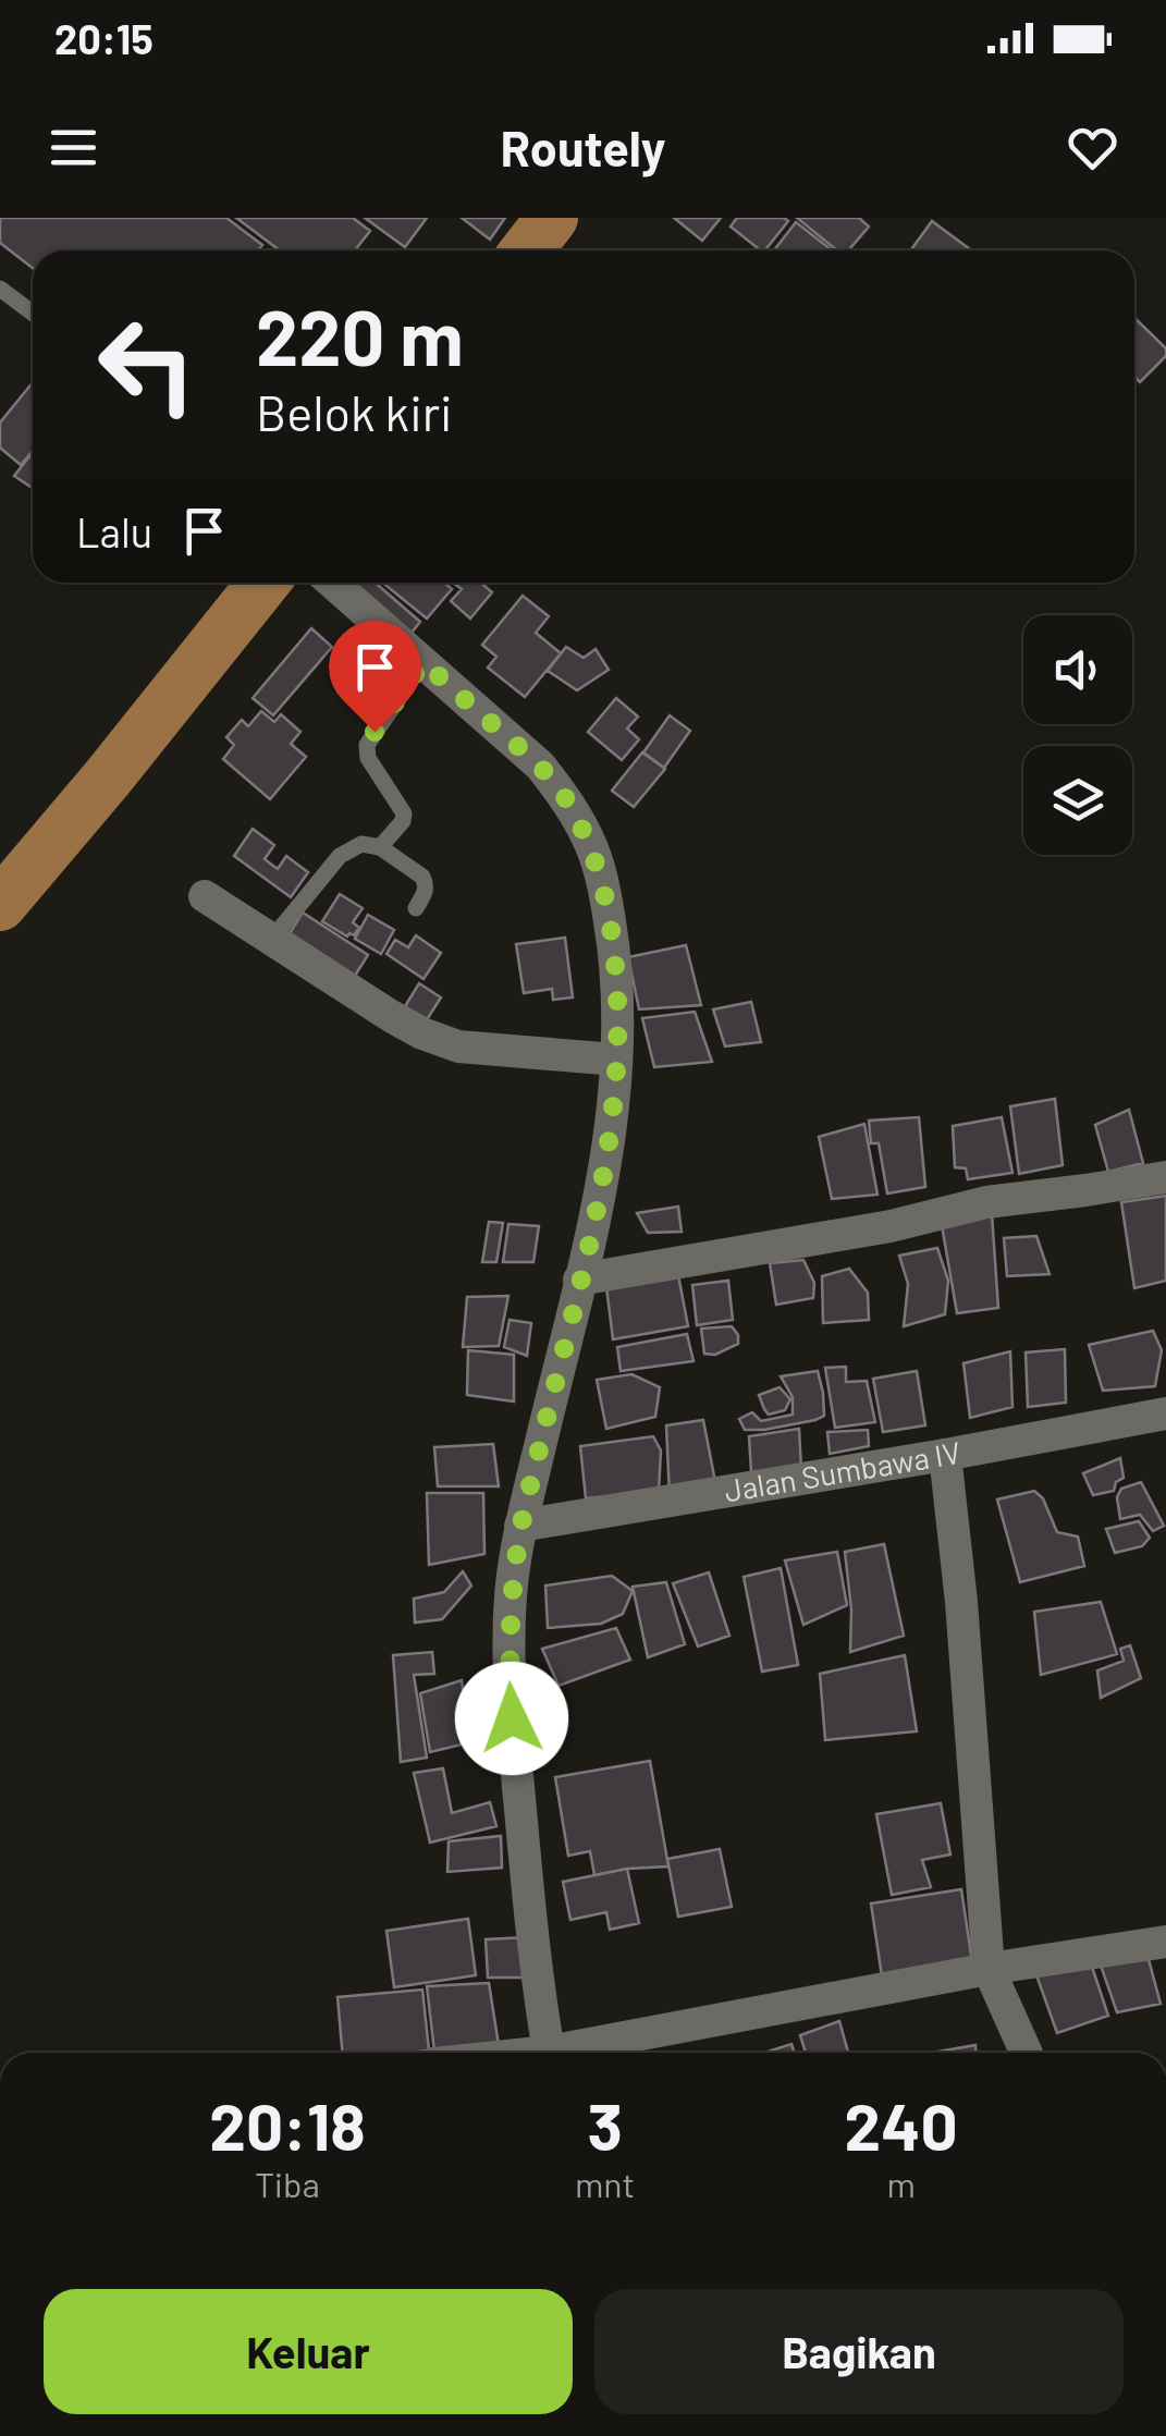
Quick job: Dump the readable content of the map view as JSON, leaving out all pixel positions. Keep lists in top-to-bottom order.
{
  "streets": {
    "street": ["Jalan Sumbawa IV"]
  },
  "page": {
    "status": "20:15",
    "header": "Routely",
    "turn": ["220 m", "Belok kiri"],
    "then": "Lalu",
    "eta": [
      "20:18",
      "Tiba",
      "3",
      "mnt",
      "240",
      "m"
    ],
    "buttons": ["Keluar", "Bagikan"]
  }
}
